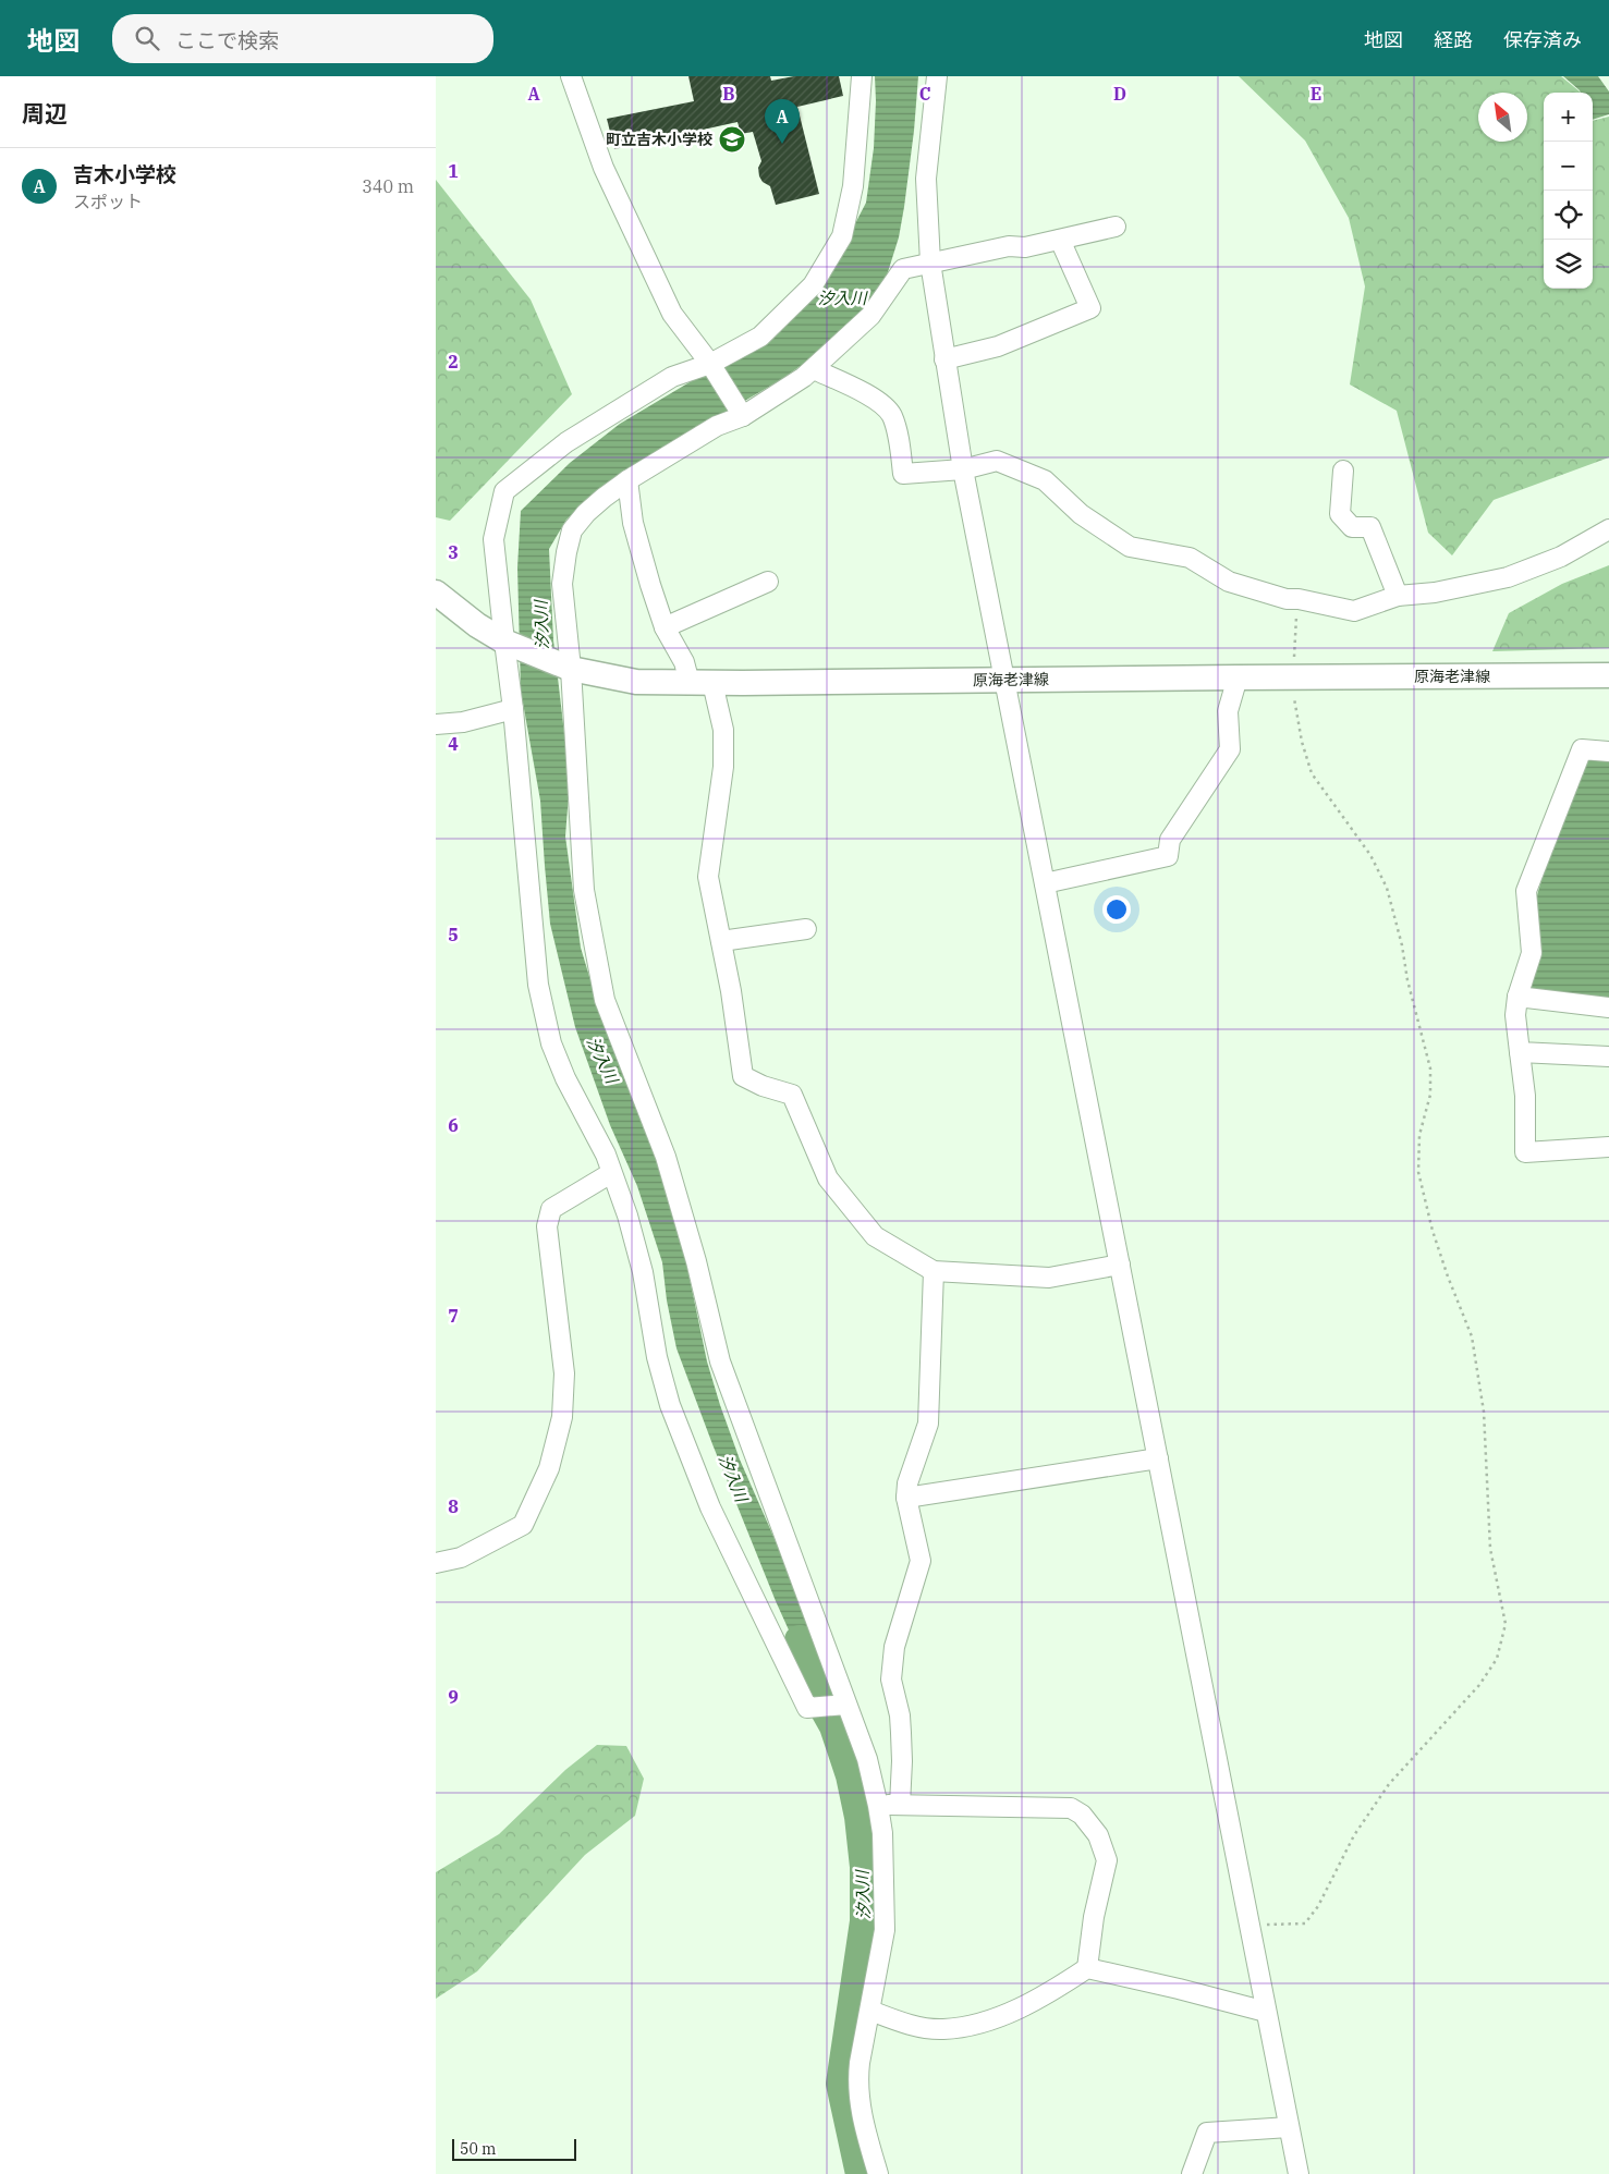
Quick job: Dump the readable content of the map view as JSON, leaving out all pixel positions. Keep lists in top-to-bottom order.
{
  "streets": {
    "main road": ["原海老津線"]
  },
  "water": ["汐入川"],
  "places": {
    "school or university": ["町立吉木小学校"]
  },
  "scale_bar": "50 m",
  "north": "top left",
  "page": {
    "header": "地図",
    "search": "ここで検索",
    "nav": ["地図", "経路", "保存済み"],
    "heading": "周辺",
    "map_buttons": ["+", "−"],
    "pins": "A",
    "list": [
      {
        "mark": "A",
        "name": "吉木小学校",
        "note": "スポット",
        "value": "340 m"
      }
    ],
    "scale": "50 m"
  },
  "grid": {
    "columns": [
      "A",
      "B",
      "C",
      "D",
      "E"
    ],
    "rows": [
      "1",
      "2",
      "3",
      "4",
      "5",
      "6",
      "7",
      "8",
      "9"
    ]
  }
}
